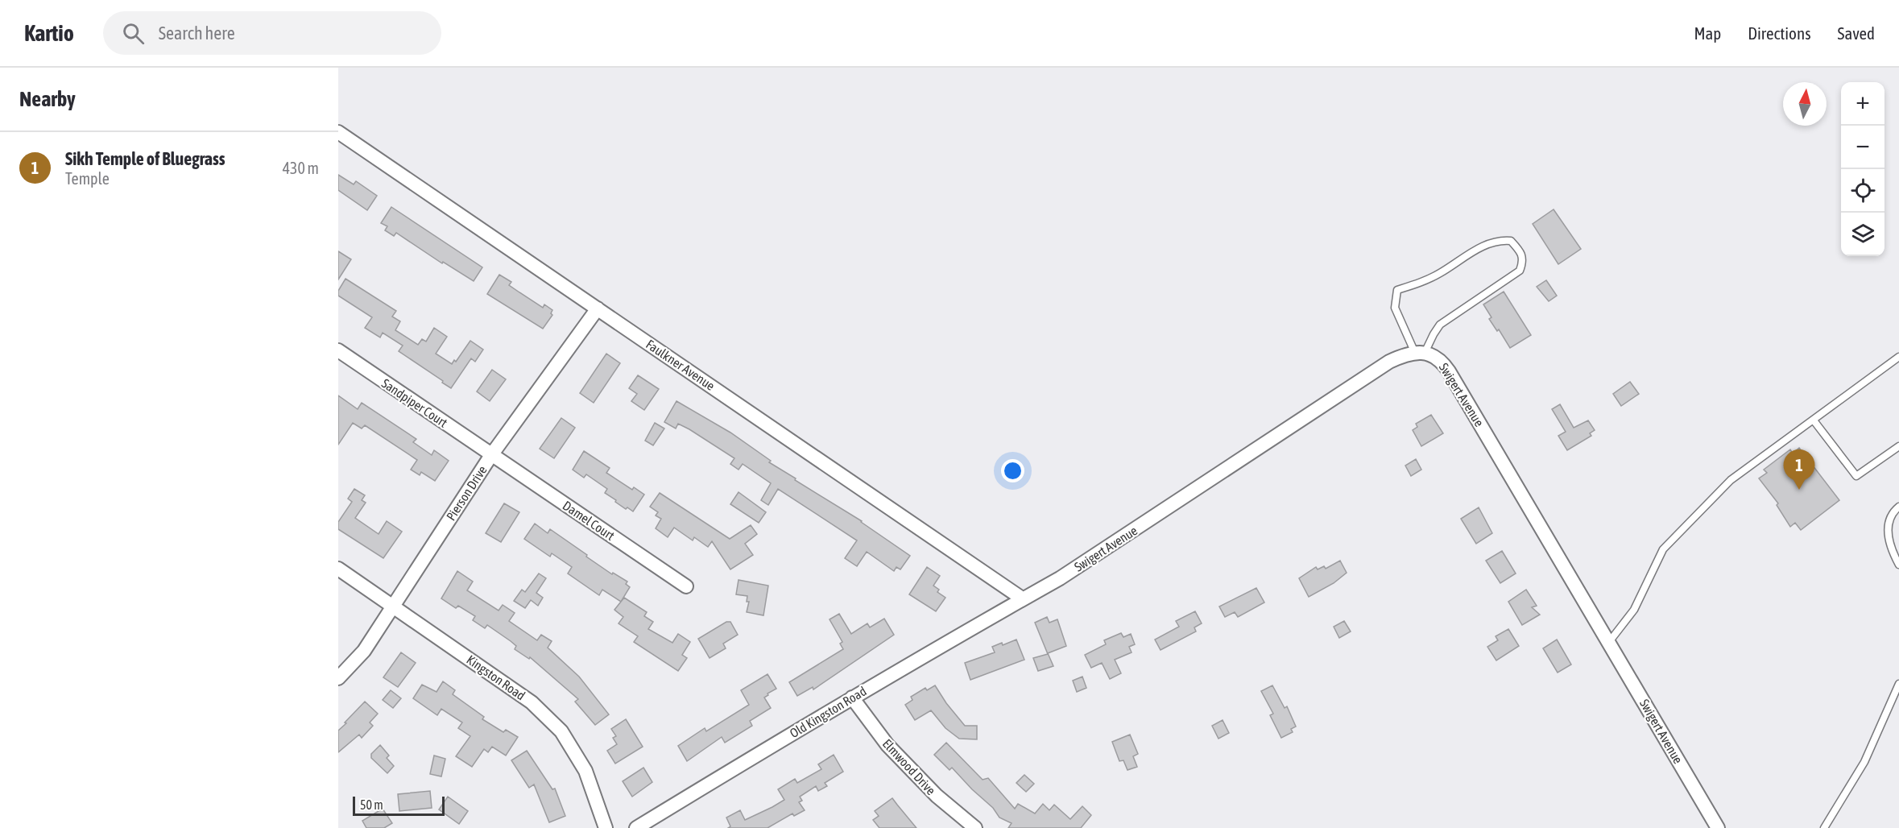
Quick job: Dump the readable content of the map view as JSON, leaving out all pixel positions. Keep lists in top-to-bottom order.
{
  "streets": {
    "street": [
      "Faulkner Avenue",
      "Swigert Avenue",
      "Sandpiper Court",
      "Pierson Drive",
      "Damel Court",
      "Kingston Road",
      "Old Kingston Road",
      "Elmwood Drive"
    ]
  },
  "crossings": [
    ["Faulkner Avenue", "Swigert Avenue"],
    ["Faulkner Avenue", "Pierson Drive"],
    ["Faulkner Avenue", "Old Kingston Road"],
    ["Swigert Avenue", "Old Kingston Road"],
    ["Sandpiper Court", "Pierson Drive"],
    ["Sandpiper Court", "Damel Court"],
    ["Pierson Drive", "Damel Court"],
    ["Pierson Drive", "Kingston Road"],
    ["Old Kingston Road", "Elmwood Drive"]
  ],
  "scale_bar": "50 m",
  "north": "top",
  "page": {
    "header": "Kartio",
    "search": "Search here",
    "nav": ["Map", "Directions", "Saved"],
    "heading": "Nearby",
    "map_buttons": ["+", "−"],
    "list": [
      {
        "mark": "1",
        "name": "Sikh Temple of Bluegrass",
        "note": "Temple",
        "value": "430 m"
      }
    ],
    "pins": "1",
    "scale": "50 m"
  }
}
